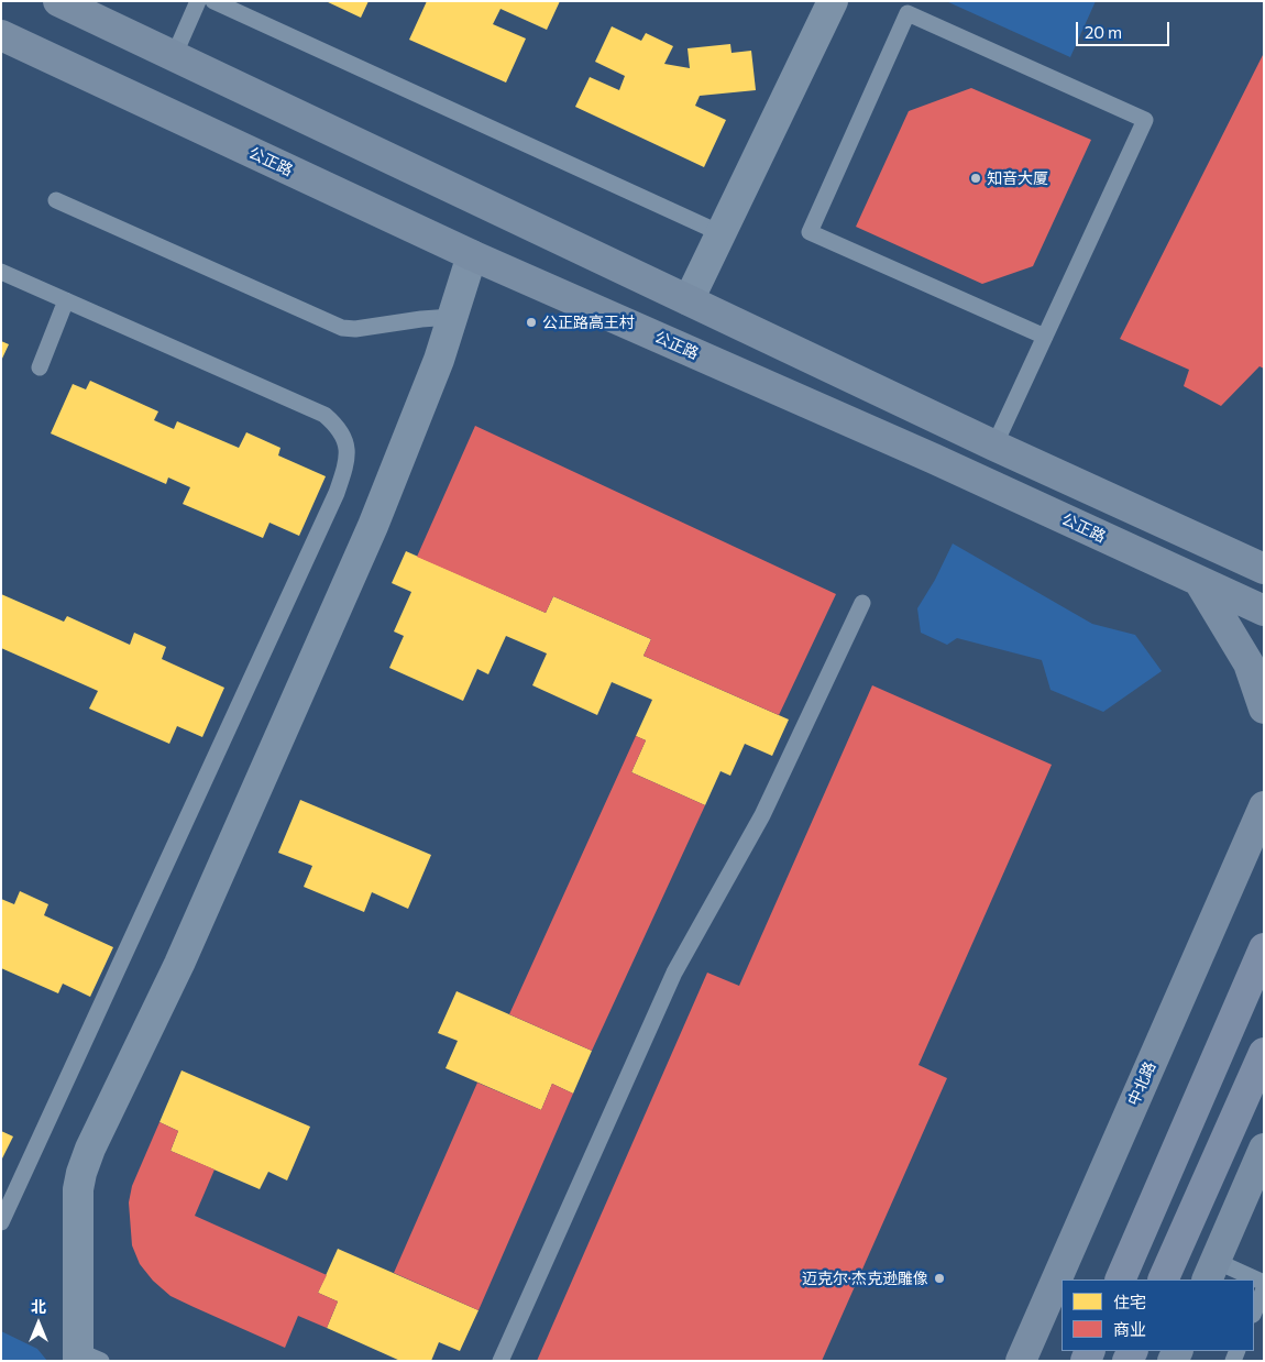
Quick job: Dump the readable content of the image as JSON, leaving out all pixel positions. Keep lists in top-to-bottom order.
{
  "streets": {
    "main road": ["公正路", "中北路"]
  },
  "places": ["知音大厦", "公正路高王村", "迈克尔·杰克逊雕像"],
  "legend": ["住宅", "商业"],
  "scale_bar": "20 m",
  "north": "top"
}
